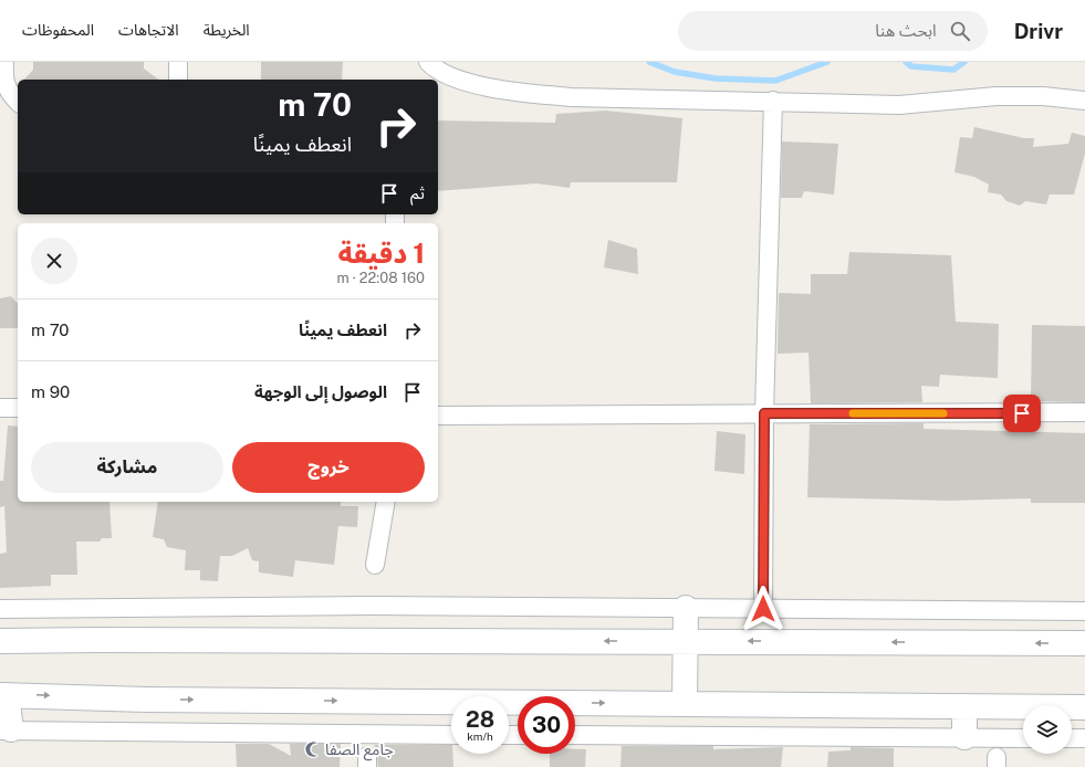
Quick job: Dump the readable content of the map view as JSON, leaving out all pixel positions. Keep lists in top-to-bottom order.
{
  "places": {
    "mosque": ["جامع الصفا"]
  },
  "page": {
    "header": "Drivr",
    "search": "ابحث هنا",
    "nav": ["الخريطة", "الاتجاهات", "المحفوظات"],
    "turn": ["70 m", "انعطف يمينًا"],
    "then": "ثم",
    "heading": ["1 دقيقة", "160 m · 22:08"],
    "list": [
      {
        "name": "انعطف يمينًا",
        "value": "70 m"
      },
      {
        "name": "الوصول إلى الوجهة",
        "value": "90 m"
      }
    ],
    "buttons": ["خروج", "مشاركة"],
    "speed": "28 km/h",
    "limit": "30"
  }
}
